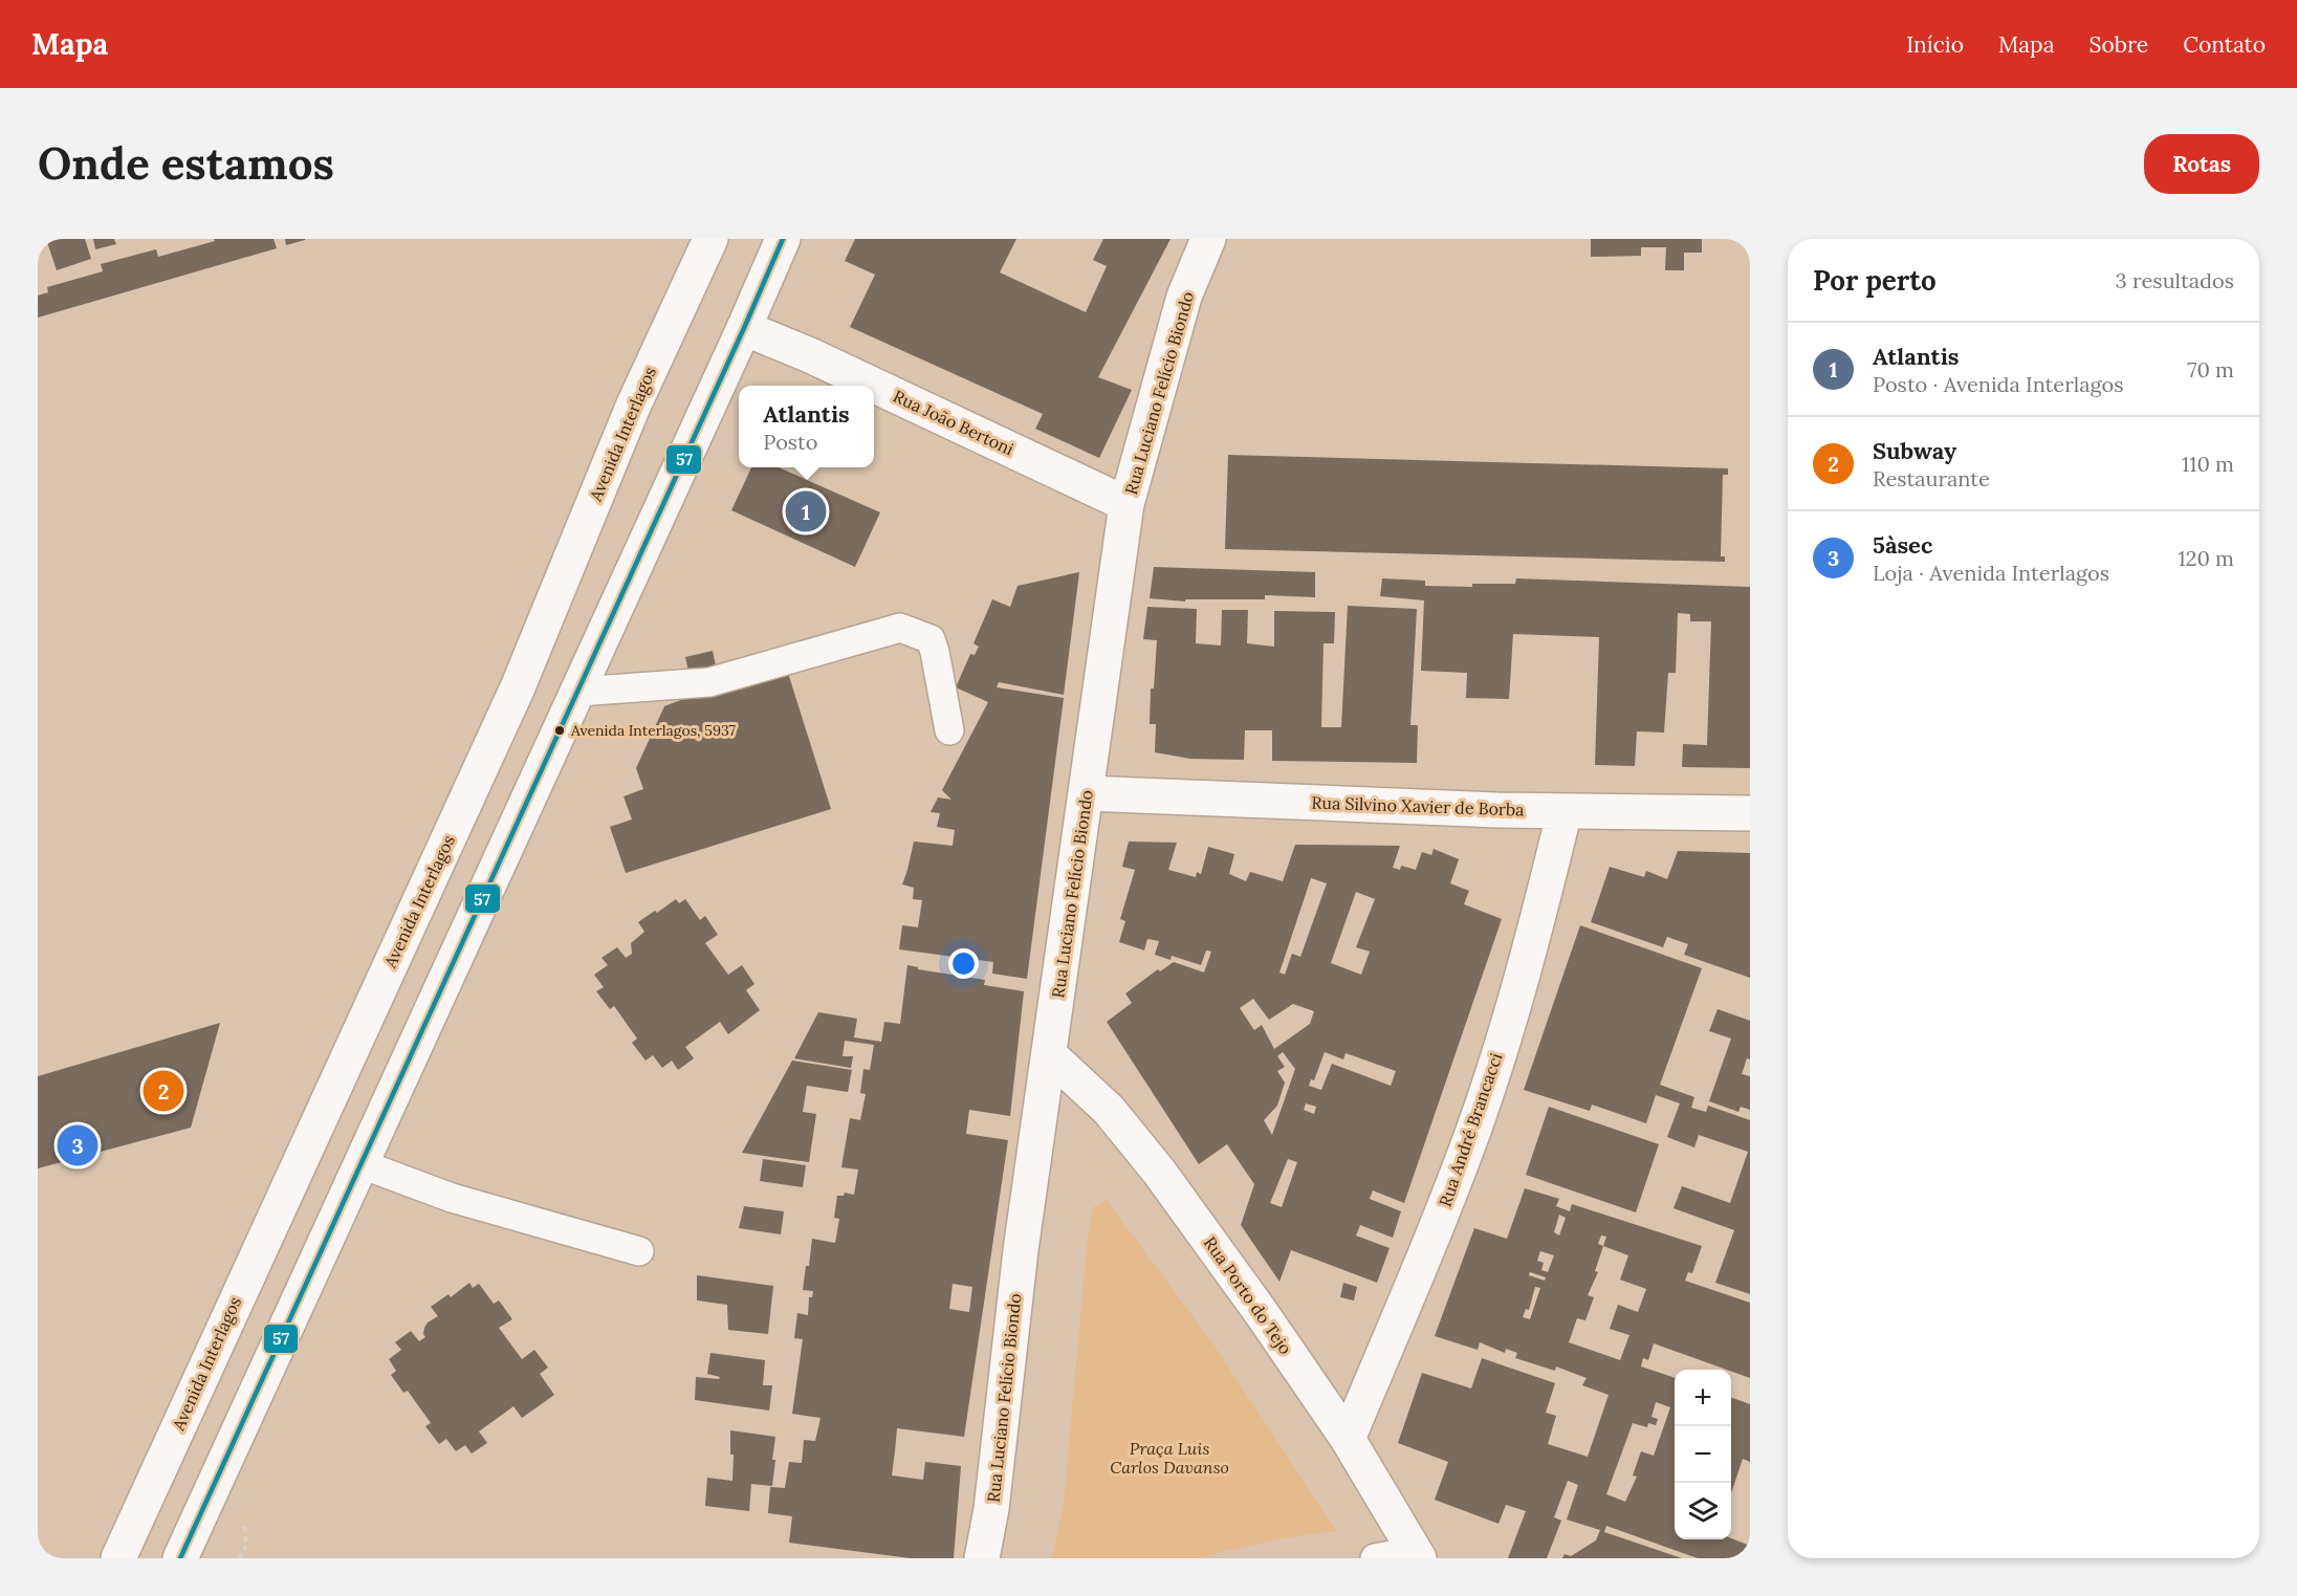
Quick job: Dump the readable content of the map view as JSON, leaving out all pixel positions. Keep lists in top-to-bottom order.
{
  "streets": {
    "street": [
      "Rua Luciano Felício Biondo",
      "Rua João Bertoni",
      "Avenida Interlagos",
      "Rua Silvino Xavier de Borba",
      "Rua André Brancacci",
      "Rua Porto do Tejo"
    ]
  },
  "crossings": [
    ["Rua Luciano Felício Biondo", "Rua João Bertoni"],
    ["Rua Luciano Felício Biondo", "Rua Silvino Xavier de Borba"],
    ["Rua Luciano Felício Biondo", "Rua Porto do Tejo"],
    ["Rua Silvino Xavier de Borba", "Rua André Brancacci"],
    ["Rua André Brancacci", "Rua Porto do Tejo"]
  ],
  "parks": ["Praça Luis Carlos Davanso"],
  "places": ["Avenida Interlagos, 5937"],
  "lines": ["transit line 57"],
  "page": {
    "header": "Mapa",
    "nav": [
      "Início",
      "Mapa",
      "Sobre",
      "Contato"
    ],
    "buttons": "Rotas",
    "title": "Onde estamos",
    "heading": ["Por perto", "3 resultados"],
    "list": [
      {
        "mark": "1",
        "name": "Atlantis",
        "note": "Posto · Avenida Interlagos",
        "value": "70 m"
      },
      {
        "mark": "2",
        "name": "Subway",
        "note": "Restaurante",
        "value": "110 m"
      },
      {
        "mark": "3",
        "name": "5àsec",
        "note": "Loja · Avenida Interlagos",
        "value": "120 m"
      }
    ],
    "popup": ["Atlantis", "Posto"],
    "pins": ["1", "2", "3"],
    "map_buttons": ["+", "−"]
  }
}
